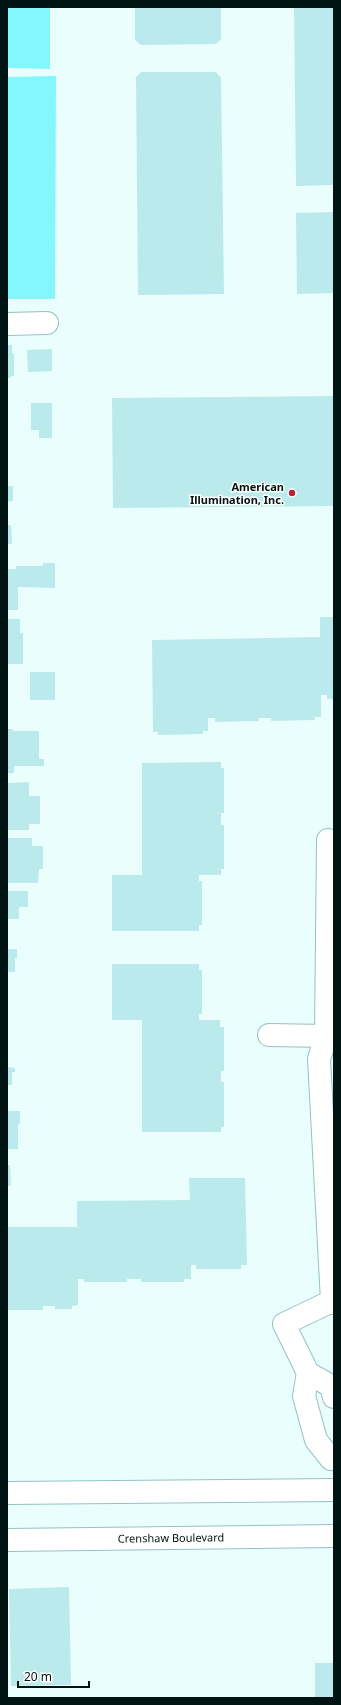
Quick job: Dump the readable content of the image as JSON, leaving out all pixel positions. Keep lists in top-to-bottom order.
{
  "streets": {
    "main road": ["Crenshaw Boulevard"]
  },
  "places": ["American Illumination, Inc."],
  "scale_bar": "20 m"
}
